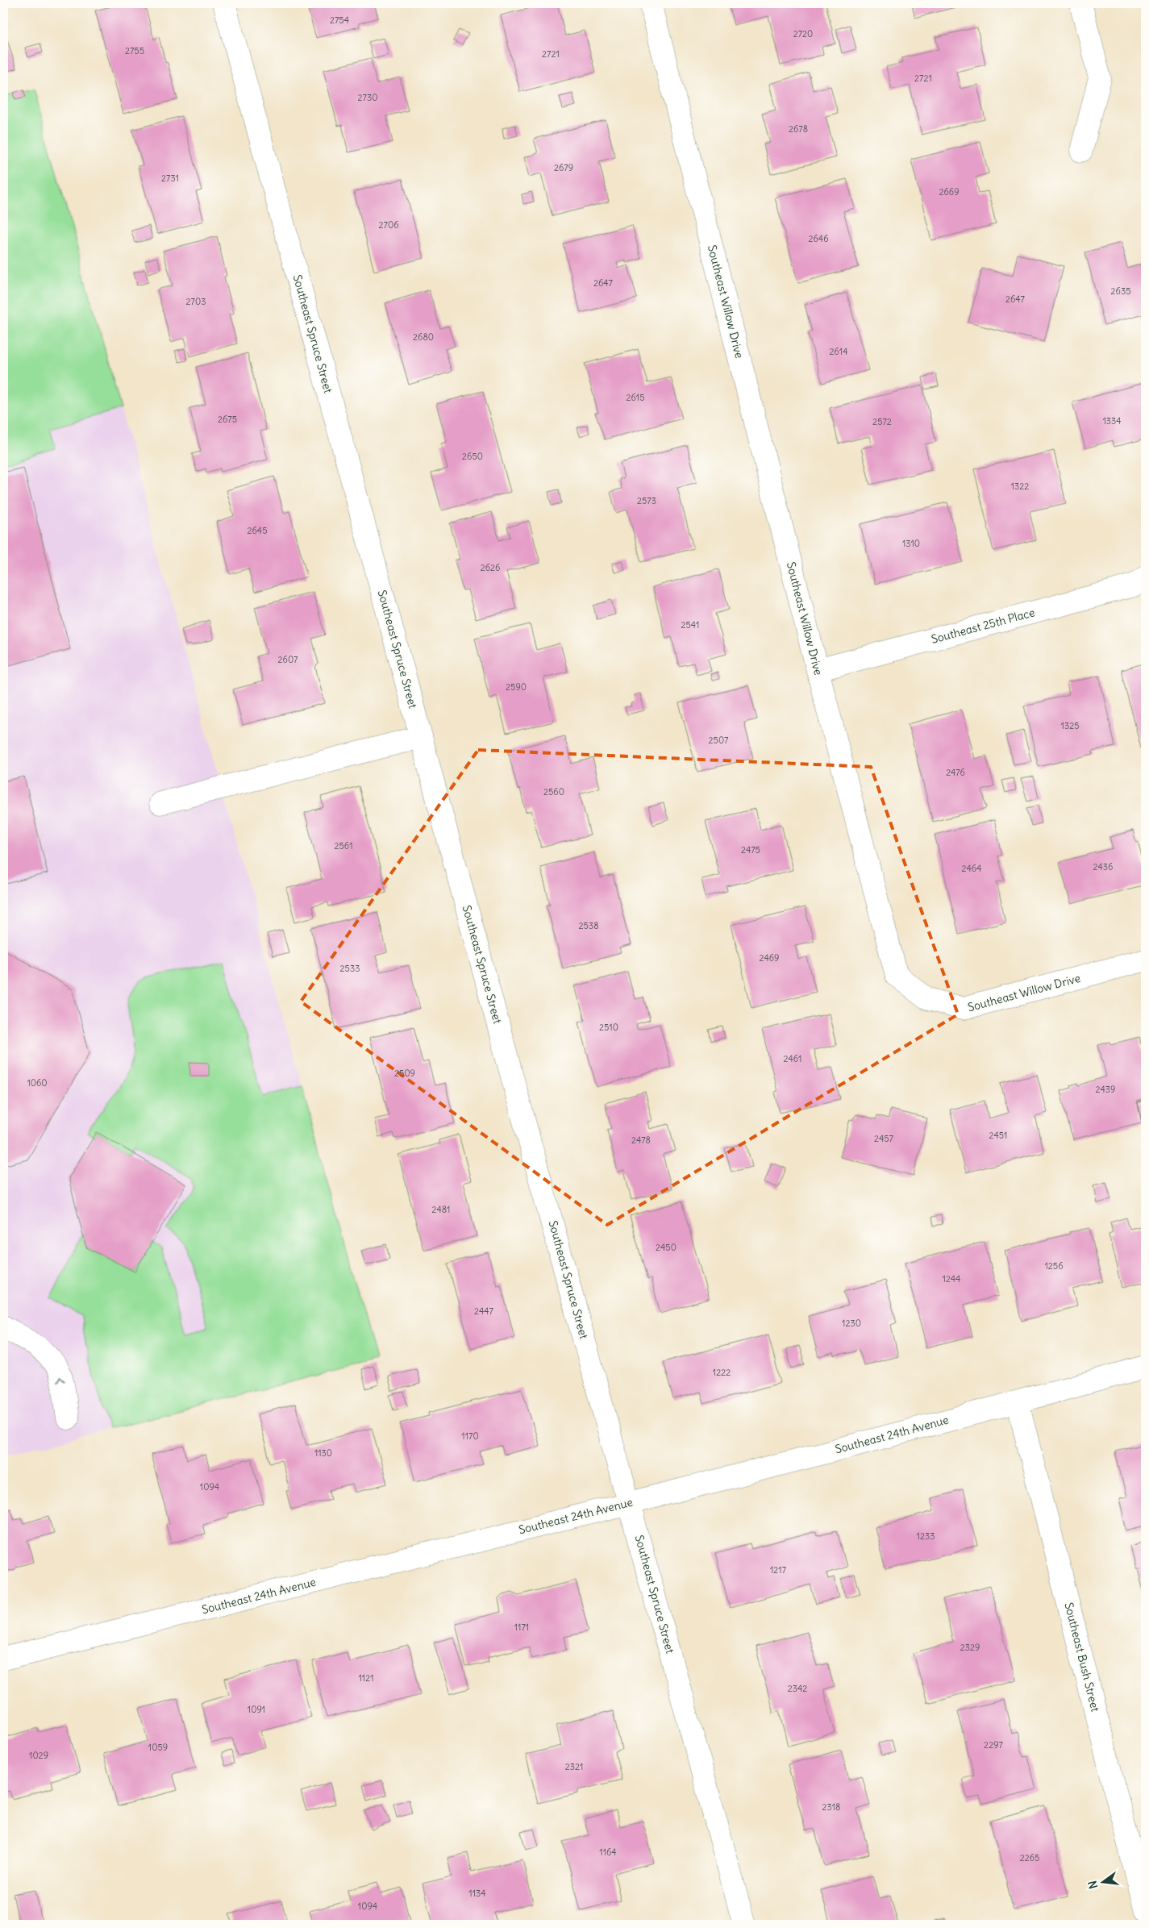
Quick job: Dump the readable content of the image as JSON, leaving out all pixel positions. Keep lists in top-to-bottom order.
{
  "streets": {
    "street": [
      "Southeast Willow Drive",
      "Southeast Spruce Street",
      "Southeast 25th Place",
      "Southeast 24th Avenue",
      "Southeast Bush Street"
    ]
  },
  "crossings": [
    ["Southeast Willow Drive", "Southeast 25th Place"],
    ["Southeast Spruce Street", "Southeast 24th Avenue"],
    ["Southeast 24th Avenue", "Southeast Bush Street"]
  ],
  "house_numbers": [
    "2754",
    "2720",
    "2755",
    "2721",
    "2721",
    "2730",
    "2678",
    "2679",
    "2731",
    "2669",
    "2706",
    "2646",
    "2647",
    "2635",
    "2647",
    "2703",
    "2680",
    "2614",
    "2615",
    "2675",
    "1334",
    "2572",
    "2650",
    "1322",
    "2573",
    "2645",
    "1310",
    "2626",
    "2541",
    "2607",
    "2590",
    "1325",
    "2507",
    "2476",
    "2560",
    "2561",
    "2475",
    "2436",
    "2464",
    "2538",
    "2469",
    "2533",
    "2510",
    "2461",
    "2509",
    "1060",
    "2439",
    "2451",
    "2457",
    "2478",
    "2481",
    "2450",
    "1256",
    "1244",
    "2447",
    "1230",
    "1222",
    "1170",
    "1130",
    "1094",
    "1233",
    "1217",
    "1171",
    "2329",
    "1121",
    "2342",
    "1091",
    "2297",
    "1059",
    "1029",
    "2321",
    "2318",
    "1164",
    "2265",
    "1134",
    "1094"
  ],
  "north": "left"
}
